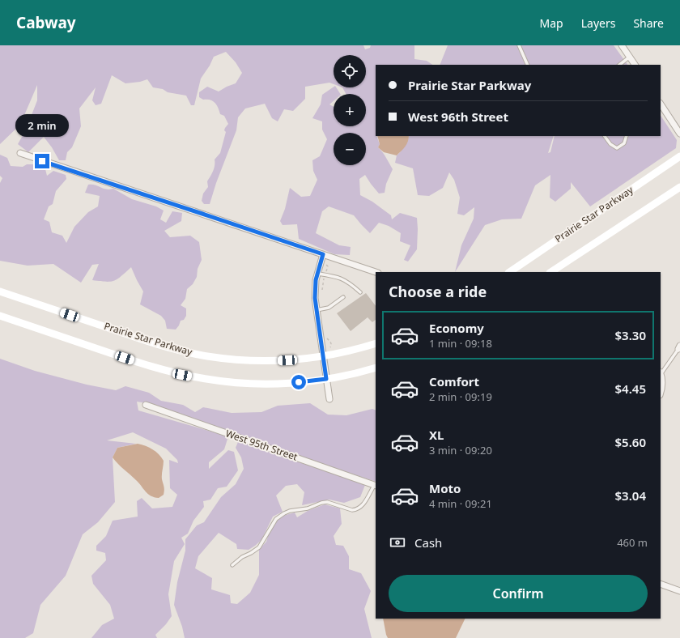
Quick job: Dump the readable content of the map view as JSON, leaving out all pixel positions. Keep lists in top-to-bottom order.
{
  "streets": {
    "main road": ["Prairie Star Parkway"],
    "street": ["West 95th Street"]
  },
  "page": {
    "header": "Cabway",
    "nav": ["Map", "Layers", "Share"],
    "map_buttons": ["+", "−"],
    "banner": ["Prairie Star Parkway", "West 96th Street"],
    "bubble": "2 min",
    "heading": "Choose a ride",
    "list": [
      {
        "name": "Economy",
        "note": "1 min · 09:18",
        "value": "$3.30"
      },
      {
        "name": "Comfort",
        "note": "2 min · 09:19",
        "value": "$4.45"
      },
      {
        "name": "XL",
        "note": "3 min · 09:20",
        "value": "$5.60"
      },
      {
        "name": "Moto",
        "note": "4 min · 09:21",
        "value": "$3.04"
      }
    ],
    "pay": ["Cash", "460 m"],
    "buttons": "Confirm"
  }
}
